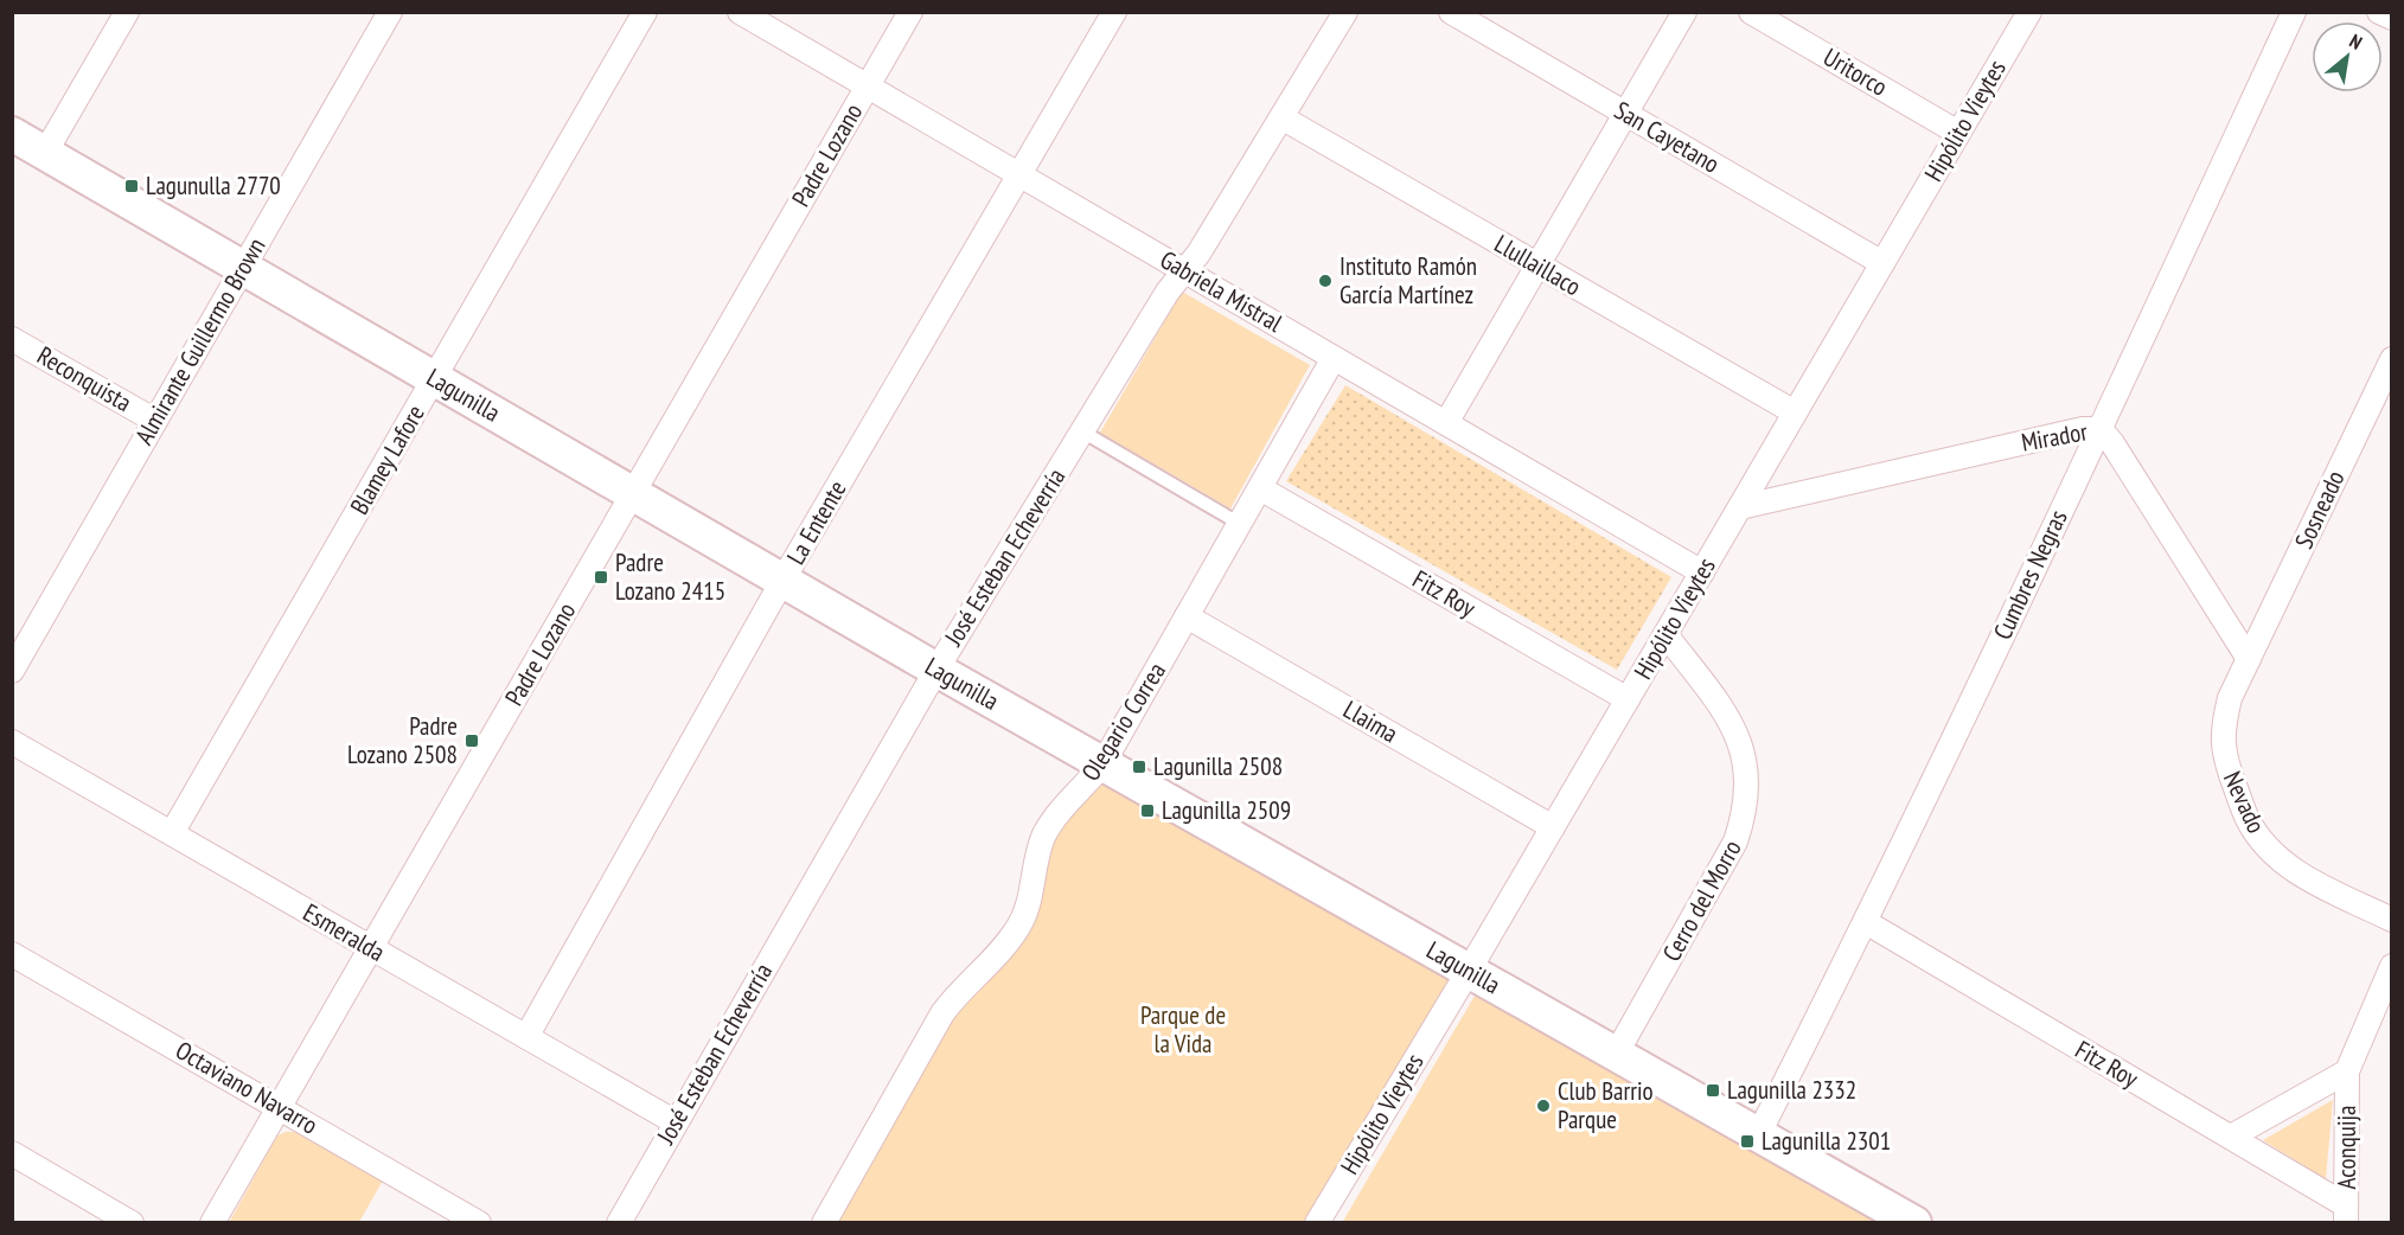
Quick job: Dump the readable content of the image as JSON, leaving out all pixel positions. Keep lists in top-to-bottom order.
{
  "streets": {
    "main road": ["Lagunilla"],
    "street": [
      "Uritorco",
      "Hipólito Vieytes",
      "San Cayetano",
      "Padre Lozano",
      "Llullaillaco",
      "Gabriela Mistral",
      "Almirante Guillermo Brown",
      "Reconquista",
      "Mirador",
      "Blamey Lafore",
      "Sosneado",
      "La Entente",
      "José Esteban Echeverría",
      "Cumbres Negras",
      "Fitz Roy",
      "Olegario Correa",
      "Llaima",
      "Nevado",
      "Cerro del Morro",
      "Esmeralda",
      "Octaviano Navarro",
      "Aconquija"
    ]
  },
  "crossings": [
    ["Uritorco", "Hipólito Vieytes"],
    ["Hipólito Vieytes", "San Cayetano"],
    ["Hipólito Vieytes", "Llullaillaco"],
    ["Hipólito Vieytes", "Gabriela Mistral"],
    ["Hipólito Vieytes", "Lagunilla"],
    ["Hipólito Vieytes", "Mirador"],
    ["Hipólito Vieytes", "Fitz Roy"],
    ["Hipólito Vieytes", "Llaima"],
    ["Hipólito Vieytes", "Cerro del Morro"],
    ["Padre Lozano", "Gabriela Mistral"],
    ["Padre Lozano", "Lagunilla"],
    ["Padre Lozano", "Esmeralda"],
    ["Padre Lozano", "Octaviano Navarro"],
    ["Llullaillaco", "José Esteban Echeverría"],
    ["Gabriela Mistral", "La Entente"],
    ["Gabriela Mistral", "José Esteban Echeverría"],
    ["Gabriela Mistral", "Olegario Correa"],
    ["Almirante Guillermo Brown", "Reconquista"],
    ["Almirante Guillermo Brown", "Lagunilla"],
    ["Lagunilla", "Blamey Lafore"],
    ["Lagunilla", "La Entente"],
    ["Lagunilla", "José Esteban Echeverría"],
    ["Lagunilla", "Cumbres Negras"],
    ["Lagunilla", "Olegario Correa"],
    ["Lagunilla", "Cerro del Morro"],
    ["Mirador", "Sosneado"],
    ["Mirador", "Cumbres Negras"],
    ["Mirador", "Nevado"],
    ["Blamey Lafore", "Esmeralda"],
    ["Sosneado", "Nevado"],
    ["La Entente", "Esmeralda"],
    ["José Esteban Echeverría", "Esmeralda"],
    ["Cumbres Negras", "Fitz Roy"],
    ["Fitz Roy", "Olegario Correa"],
    ["Fitz Roy", "Aconquija"],
    ["Olegario Correa", "Llaima"]
  ],
  "parks": ["Parque de la Vida"],
  "places": {
    "transit": [
      "Lagunulla 2770",
      "Padre Lozano 2415",
      "Padre Lozano 2508",
      "Lagunilla 2508",
      "Lagunilla 2509",
      "Lagunilla 2332",
      "Lagunilla 2301"
    ],
    "other": ["Instituto Ramón García Martínez", "Club Barrio Parque"]
  },
  "north": "top right"
}
